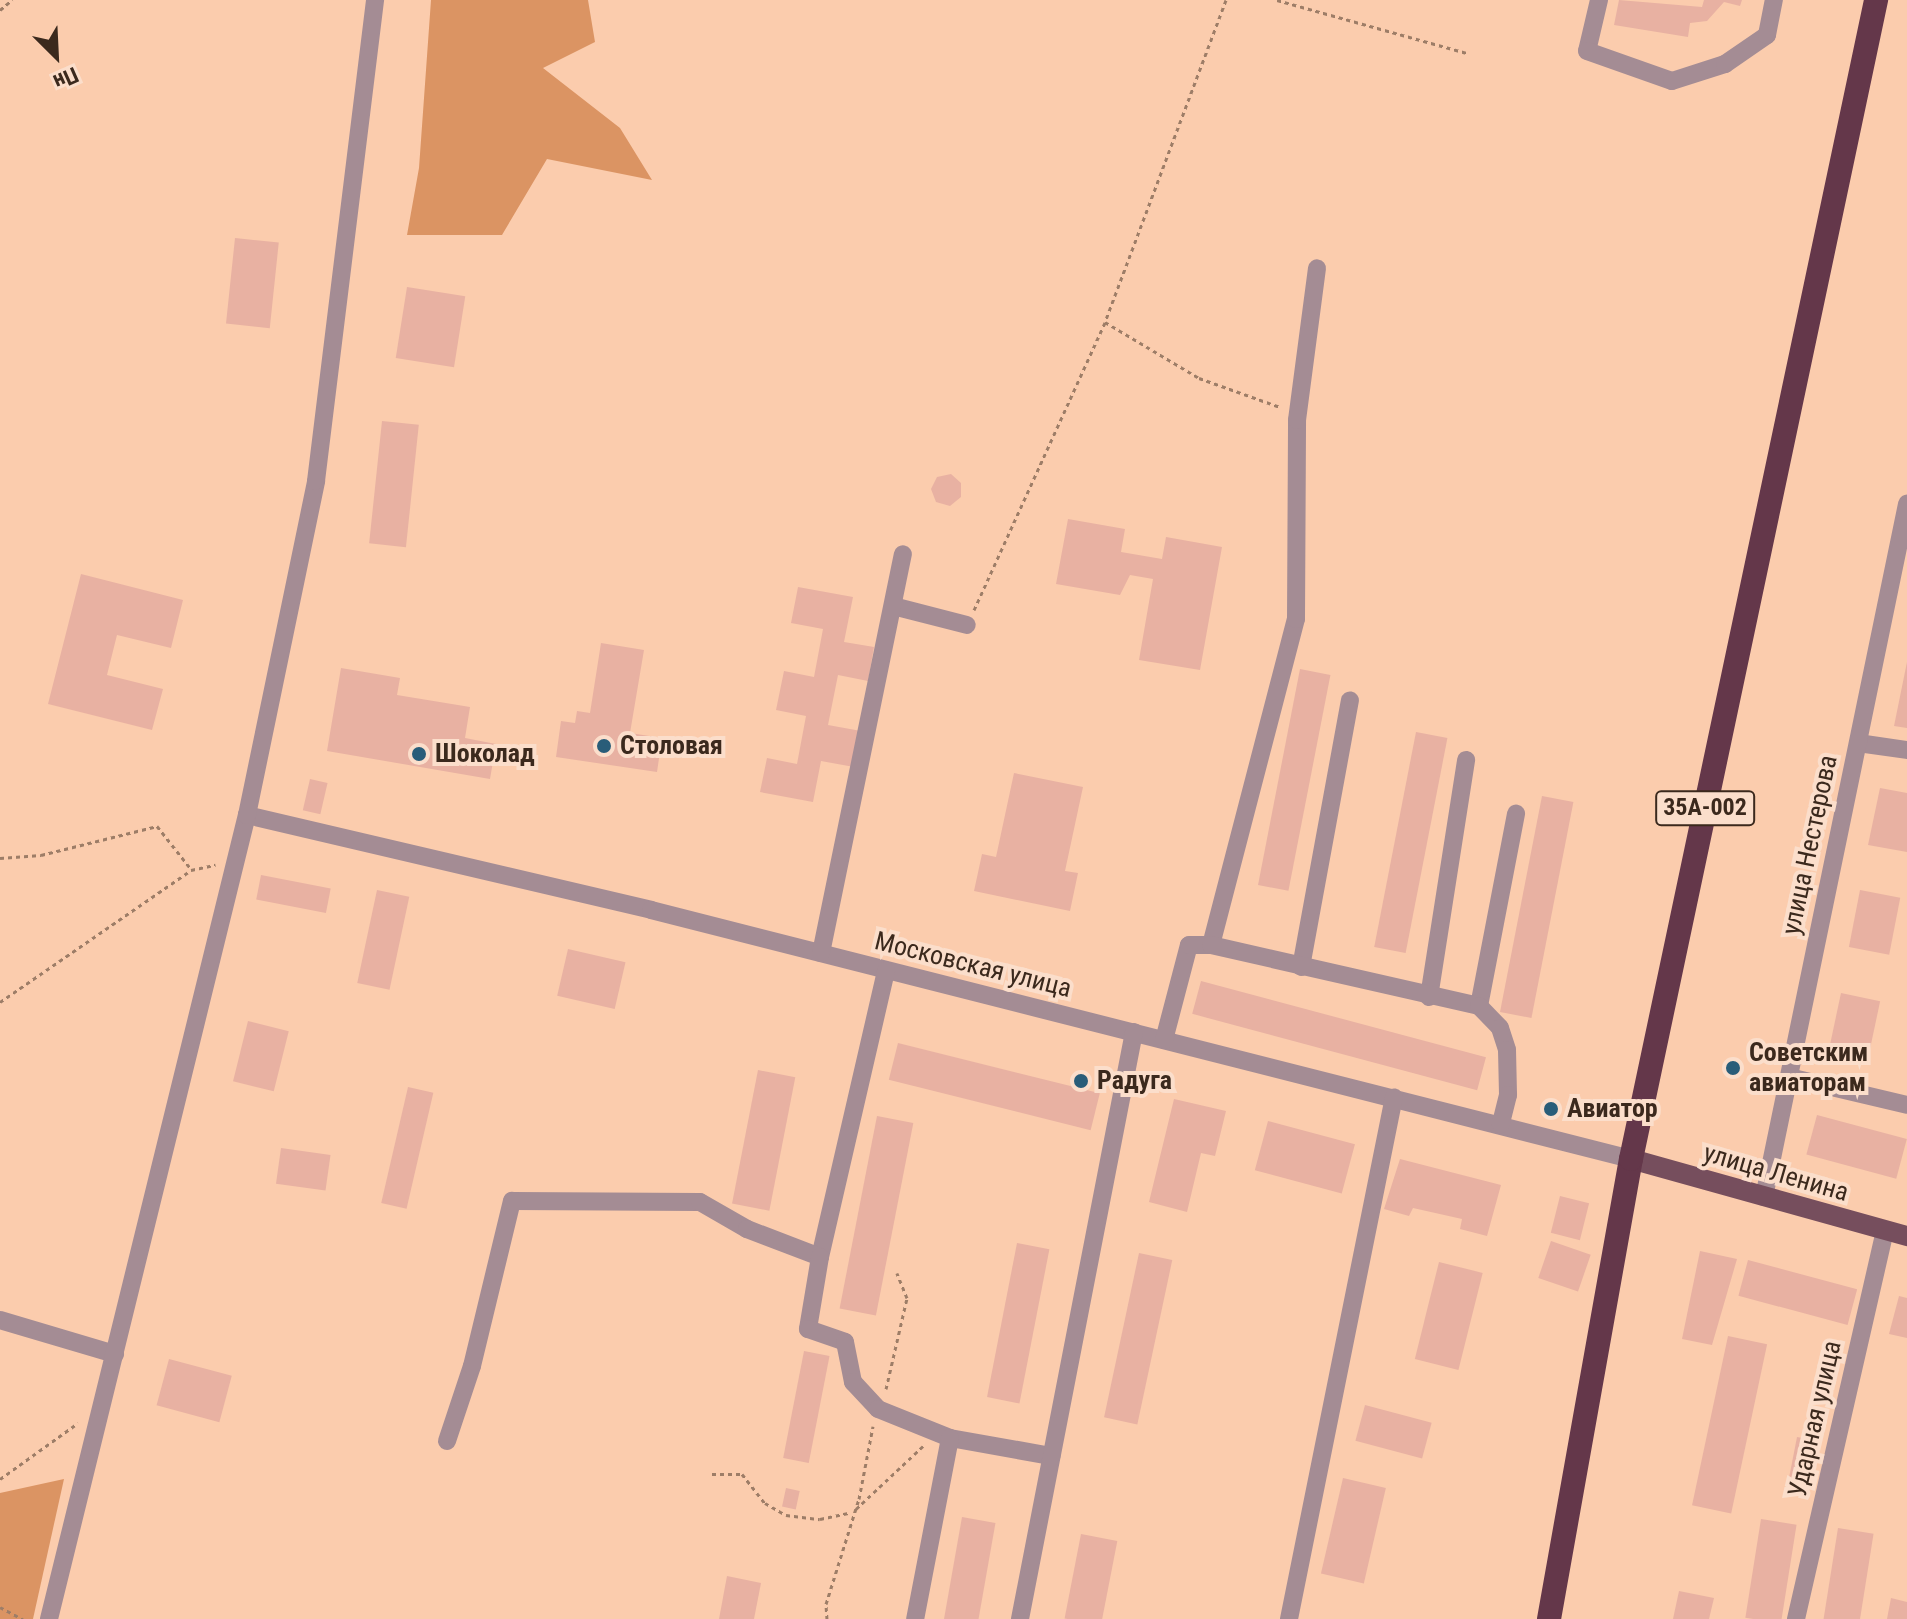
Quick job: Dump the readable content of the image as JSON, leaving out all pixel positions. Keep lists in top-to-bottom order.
{
  "streets": {
    "highway": ["35А-002"],
    "main road": ["улица Ленина"],
    "street": ["улица Нестерова", "Московская улица", "Ударная улица"]
  },
  "crossings": [
    ["35А-002", "Московская улица"],
    ["35А-002", "улица Ленина"],
    ["улица Нестерова", "улица Ленина"],
    ["Московская улица", "улица Ленина"],
    ["улица Ленина", "Ударная улица"]
  ],
  "places": [
    "Столовая",
    "Шоколад",
    "Советским авиаторам",
    "Радуга",
    "Авиатор"
  ],
  "north": "bottom right"
}
